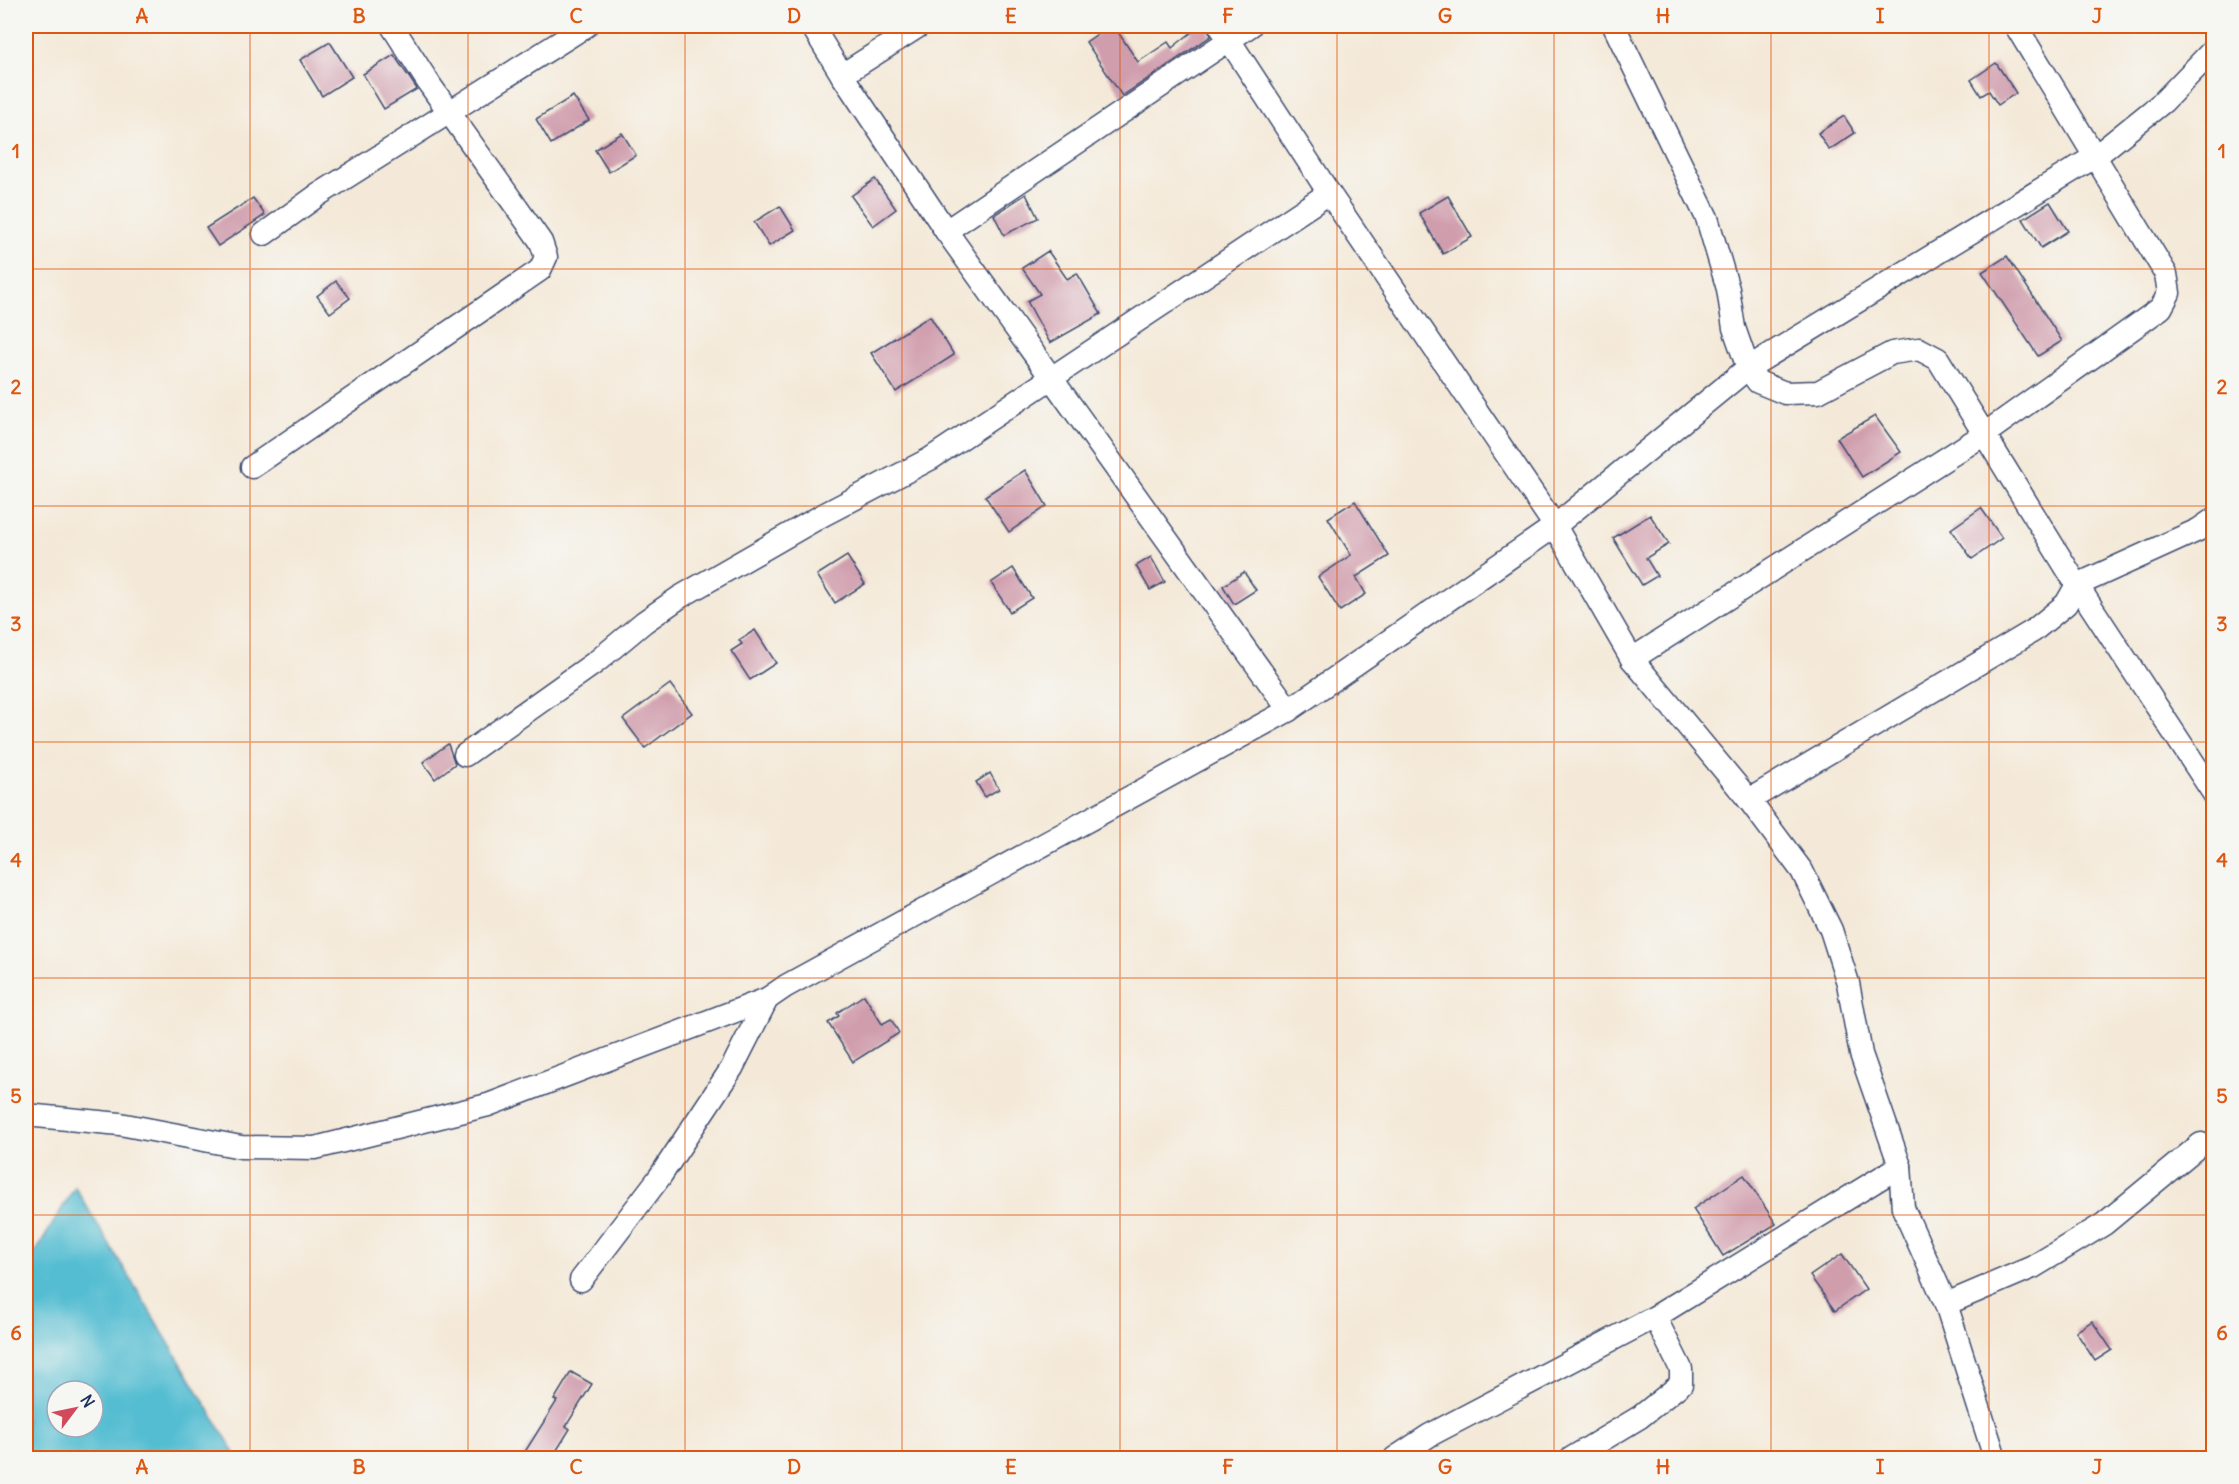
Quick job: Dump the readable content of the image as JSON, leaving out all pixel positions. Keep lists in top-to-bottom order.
{
  "north": "top right",
  "grid": {
    "columns": [
      "A",
      "B",
      "C",
      "D",
      "E",
      "F",
      "G",
      "H",
      "I",
      "J"
    ],
    "rows": [
      "1",
      "2",
      "3",
      "4",
      "5",
      "6"
    ]
  }
}
